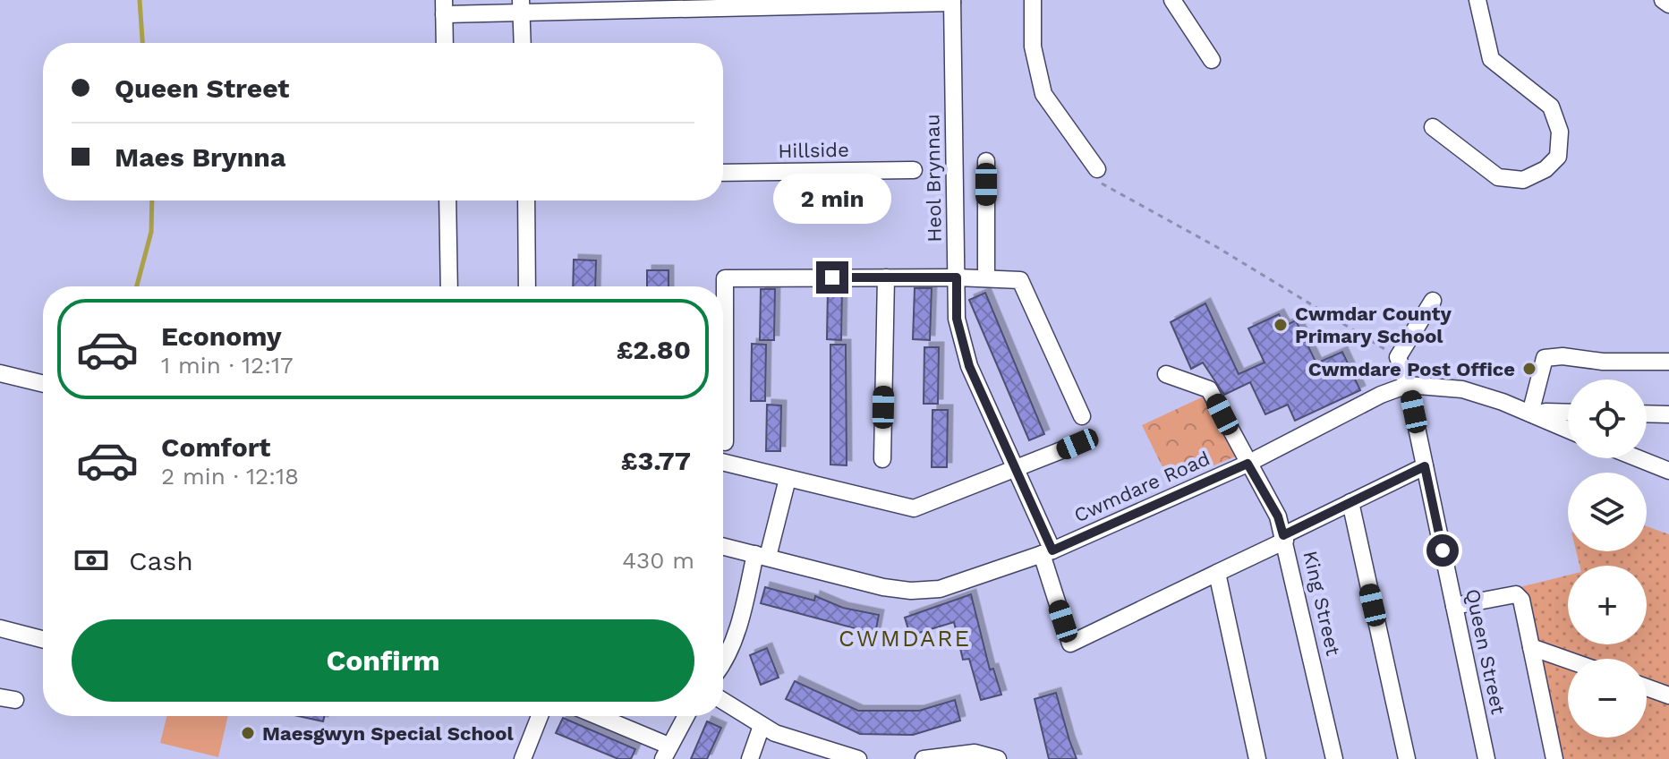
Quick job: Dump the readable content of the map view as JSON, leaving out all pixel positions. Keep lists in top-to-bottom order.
{
  "streets": {
    "street": [
      "Hillside",
      "Heol Brynnau",
      "Cwmdare Road",
      "King Street",
      "Queen Street"
    ]
  },
  "crossings": [
    ["Heol Brynnau", "Cwmdare Road"],
    ["Cwmdare Road", "King Street"],
    ["Cwmdare Road", "Queen Street"]
  ],
  "districts": ["CWMDARE"],
  "places": ["Cwmdar County Primary School", "Cwmdare Post Office", "Maesgwyn Special School"],
  "page": {
    "banner": ["Queen Street", "Maes Brynna"],
    "bubble": "2 min",
    "list": [
      {
        "name": "Economy",
        "note": "1 min · 12:17",
        "value": "£2.80"
      },
      {
        "name": "Comfort",
        "note": "2 min · 12:18",
        "value": "£3.77"
      }
    ],
    "map_buttons": ["+", "−"],
    "pay": ["Cash", "430 m"],
    "buttons": "Confirm"
  }
}
